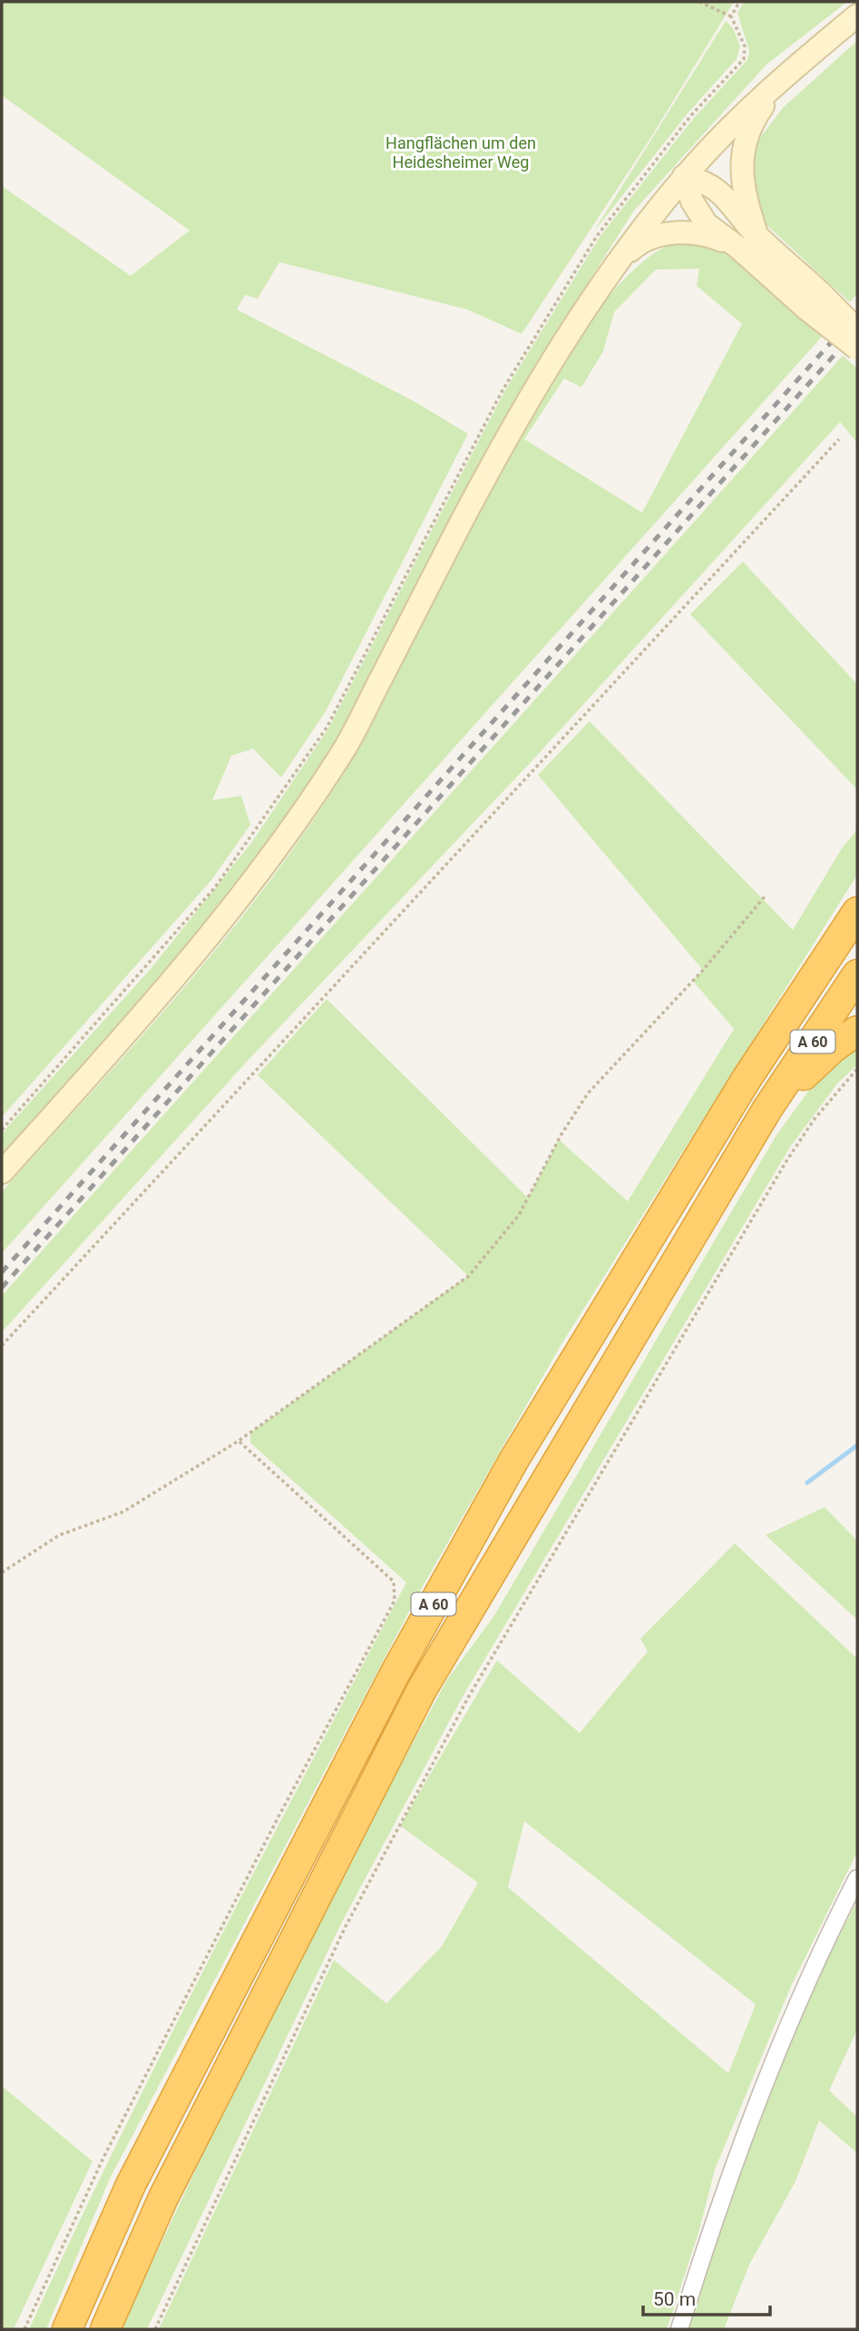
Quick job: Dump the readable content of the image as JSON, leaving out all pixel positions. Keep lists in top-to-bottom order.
{
  "streets": {
    "highway": ["A 60"]
  },
  "parks": ["Hangflächen um den Heidesheimer Weg"],
  "scale_bar": "50 m"
}
